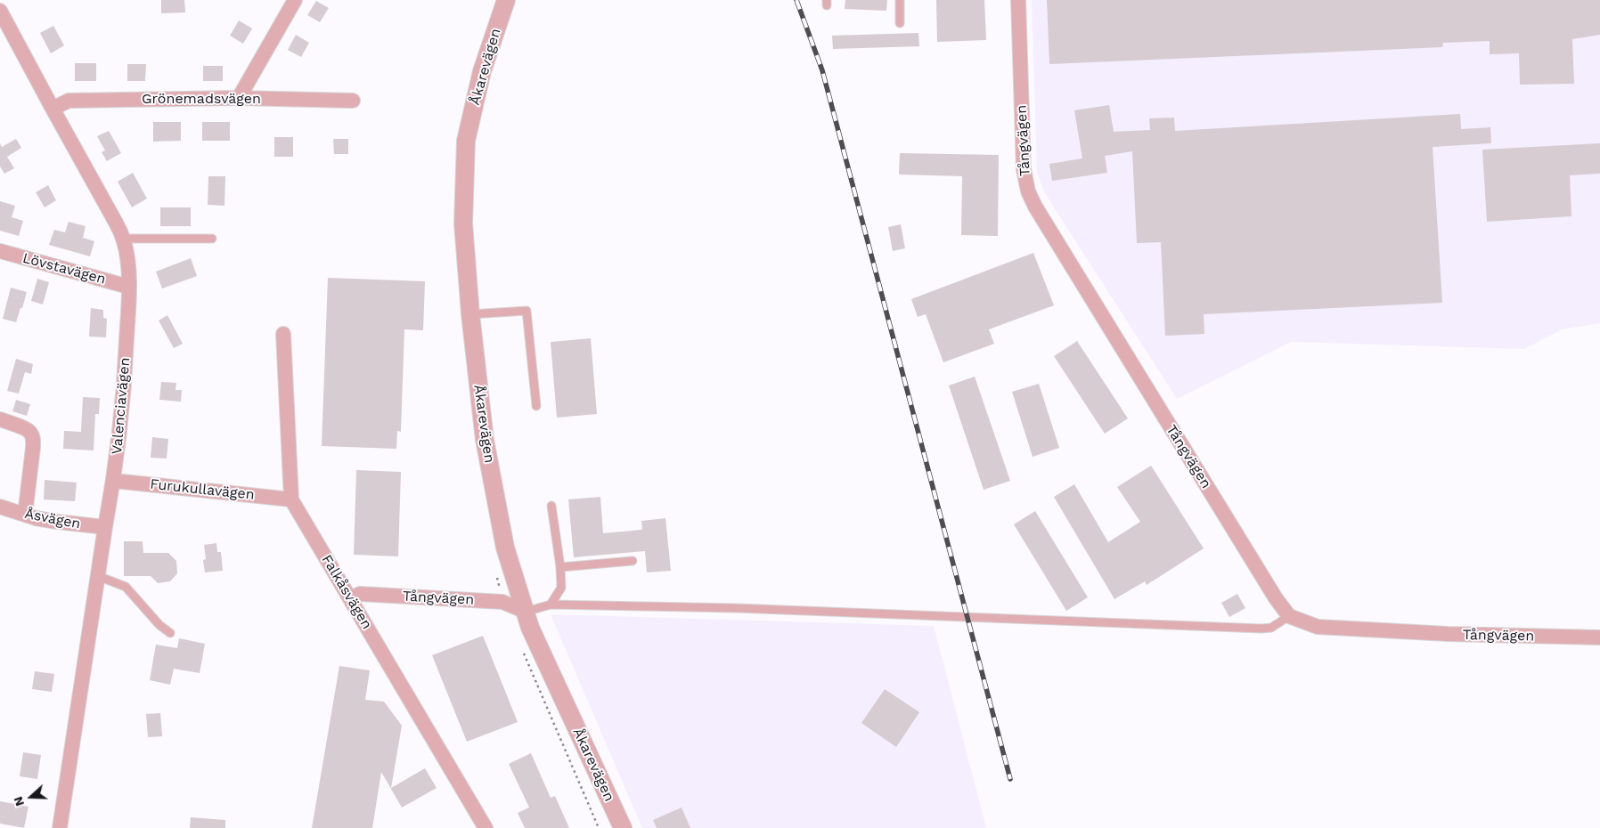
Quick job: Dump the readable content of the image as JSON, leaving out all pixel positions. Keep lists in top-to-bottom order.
{
  "streets": {
    "street": [
      "Åkarevägen",
      "Grönemadsvägen",
      "Tångvägen",
      "Lövstavägen",
      "Valenciavägen",
      "Furukullavägen",
      "Åsvägen",
      "Falkåsvägen"
    ]
  },
  "crossings": [
    ["Åkarevägen", "Tångvägen"],
    ["Grönemadsvägen", "Valenciavägen"],
    ["Tångvägen", "Falkåsvägen"],
    ["Lövstavägen", "Valenciavägen"],
    ["Valenciavägen", "Furukullavägen"],
    ["Valenciavägen", "Åsvägen"],
    ["Furukullavägen", "Falkåsvägen"]
  ],
  "north": "left"
}
